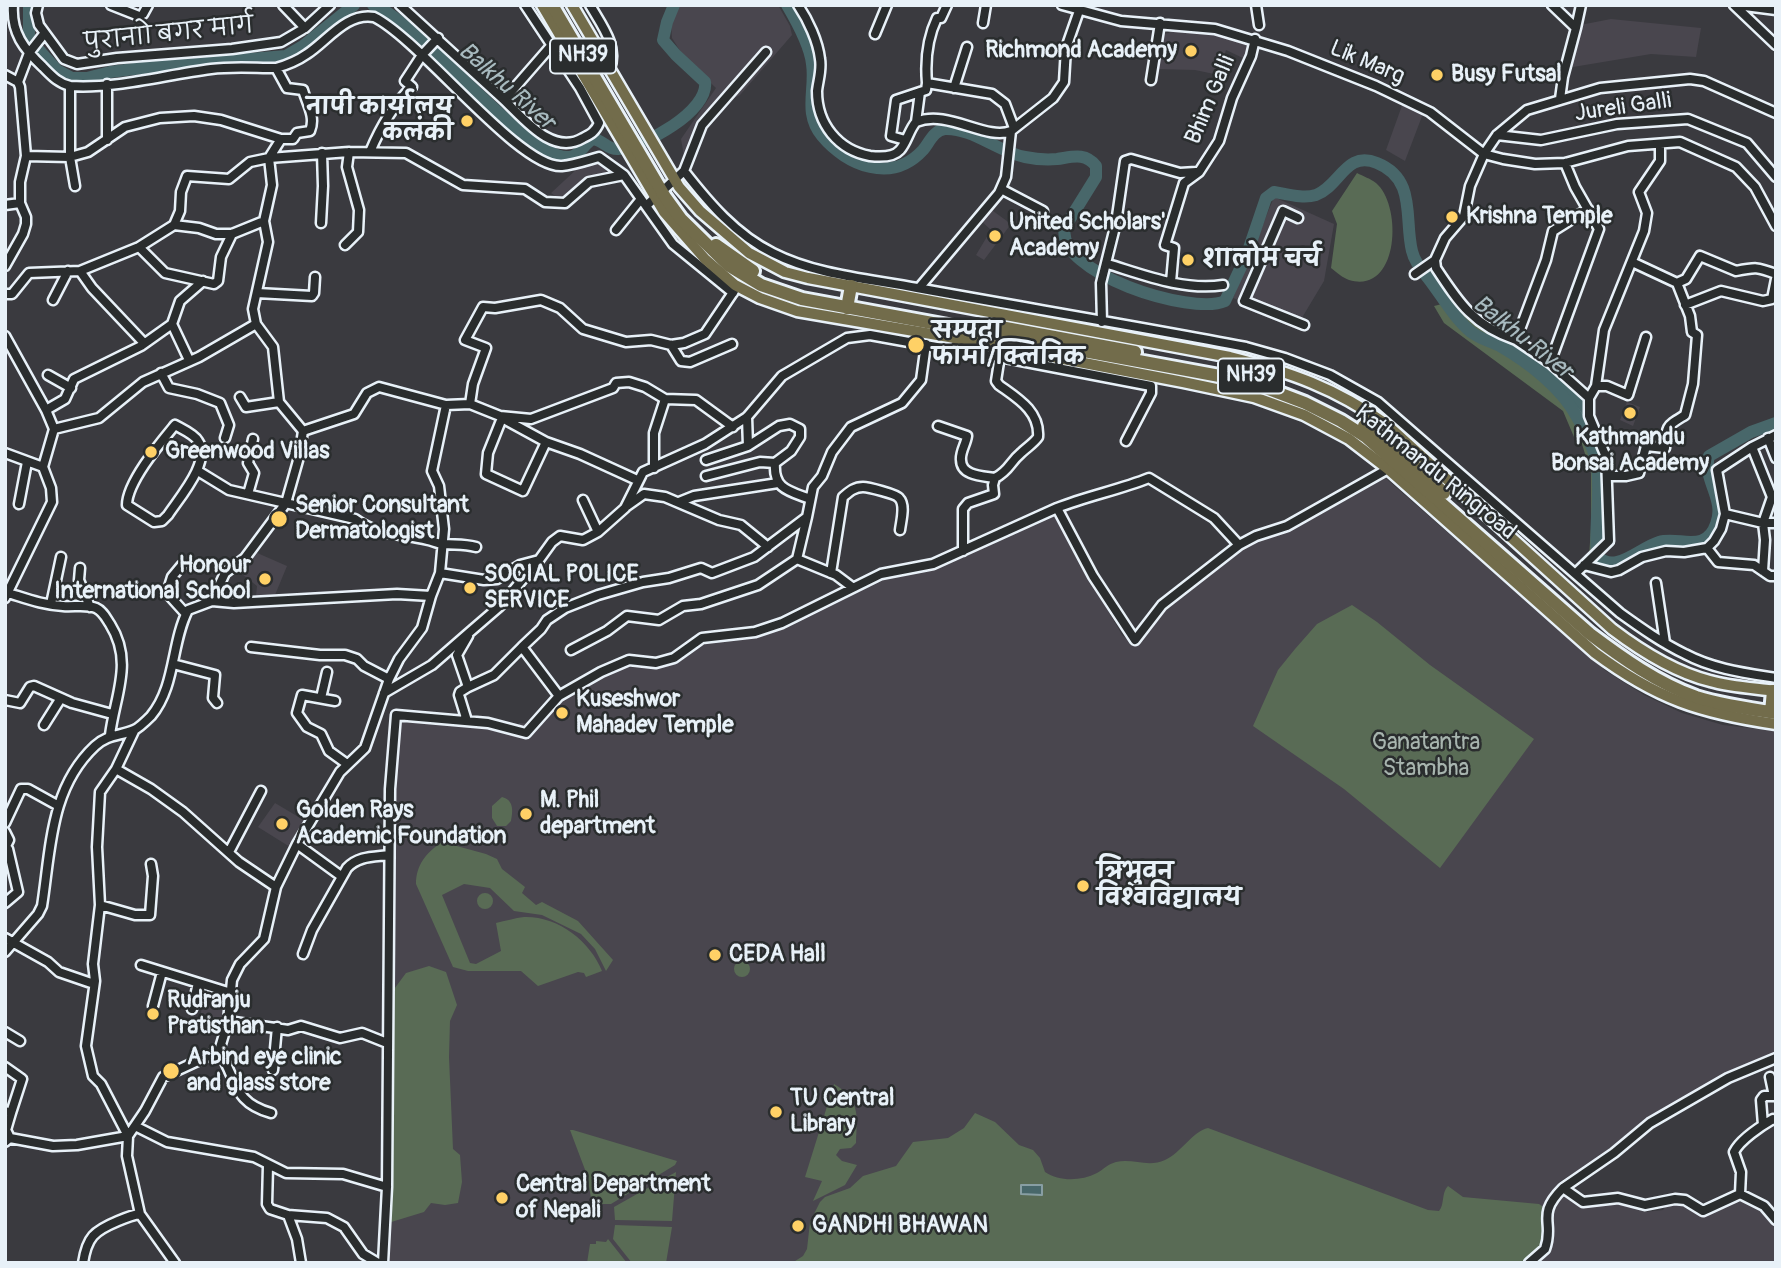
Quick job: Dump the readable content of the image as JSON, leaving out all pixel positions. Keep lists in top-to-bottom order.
{
  "streets": {
    "highway": ["NH39", "Kathmandu Ringroad"],
    "street": [
      "पुरानाो बगर मार्ग",
      "Lik Marg",
      "Bhim Galli",
      "Jureli Galli"
    ]
  },
  "crossings": [
    ["Lik Marg", "Bhim Galli"]
  ],
  "water": ["Balkhu River"],
  "parks": ["Ganatantra Stambha"],
  "places": [
    "Richmond Academy",
    "Busy Futsal",
    "नापी कार्यालय कलंकी",
    "Krishna Temple",
    "United Scholars' Academy",
    "शालोम चर्च",
    "सम्पदा फार्मा/क्लिनिक",
    "Kathmandu Bonsai Academy",
    "Greenwood Villas",
    "Senior Consultant Dermatologist",
    "Honour International School",
    "SOCIAL POLICE SERVICE",
    "Kuseshwor Mahadev Temple",
    "M. Phil department",
    "Golden Rays Academic Foundation",
    "त्रिभुवन विश्वविद्यालय",
    "CEDA Hall",
    "Rudranju Pratisthan",
    "Arbind eye clinic and glass store",
    "TU Central Library",
    "Central Department of Nepali",
    "GANDHI BHAWAN"
  ]
}
